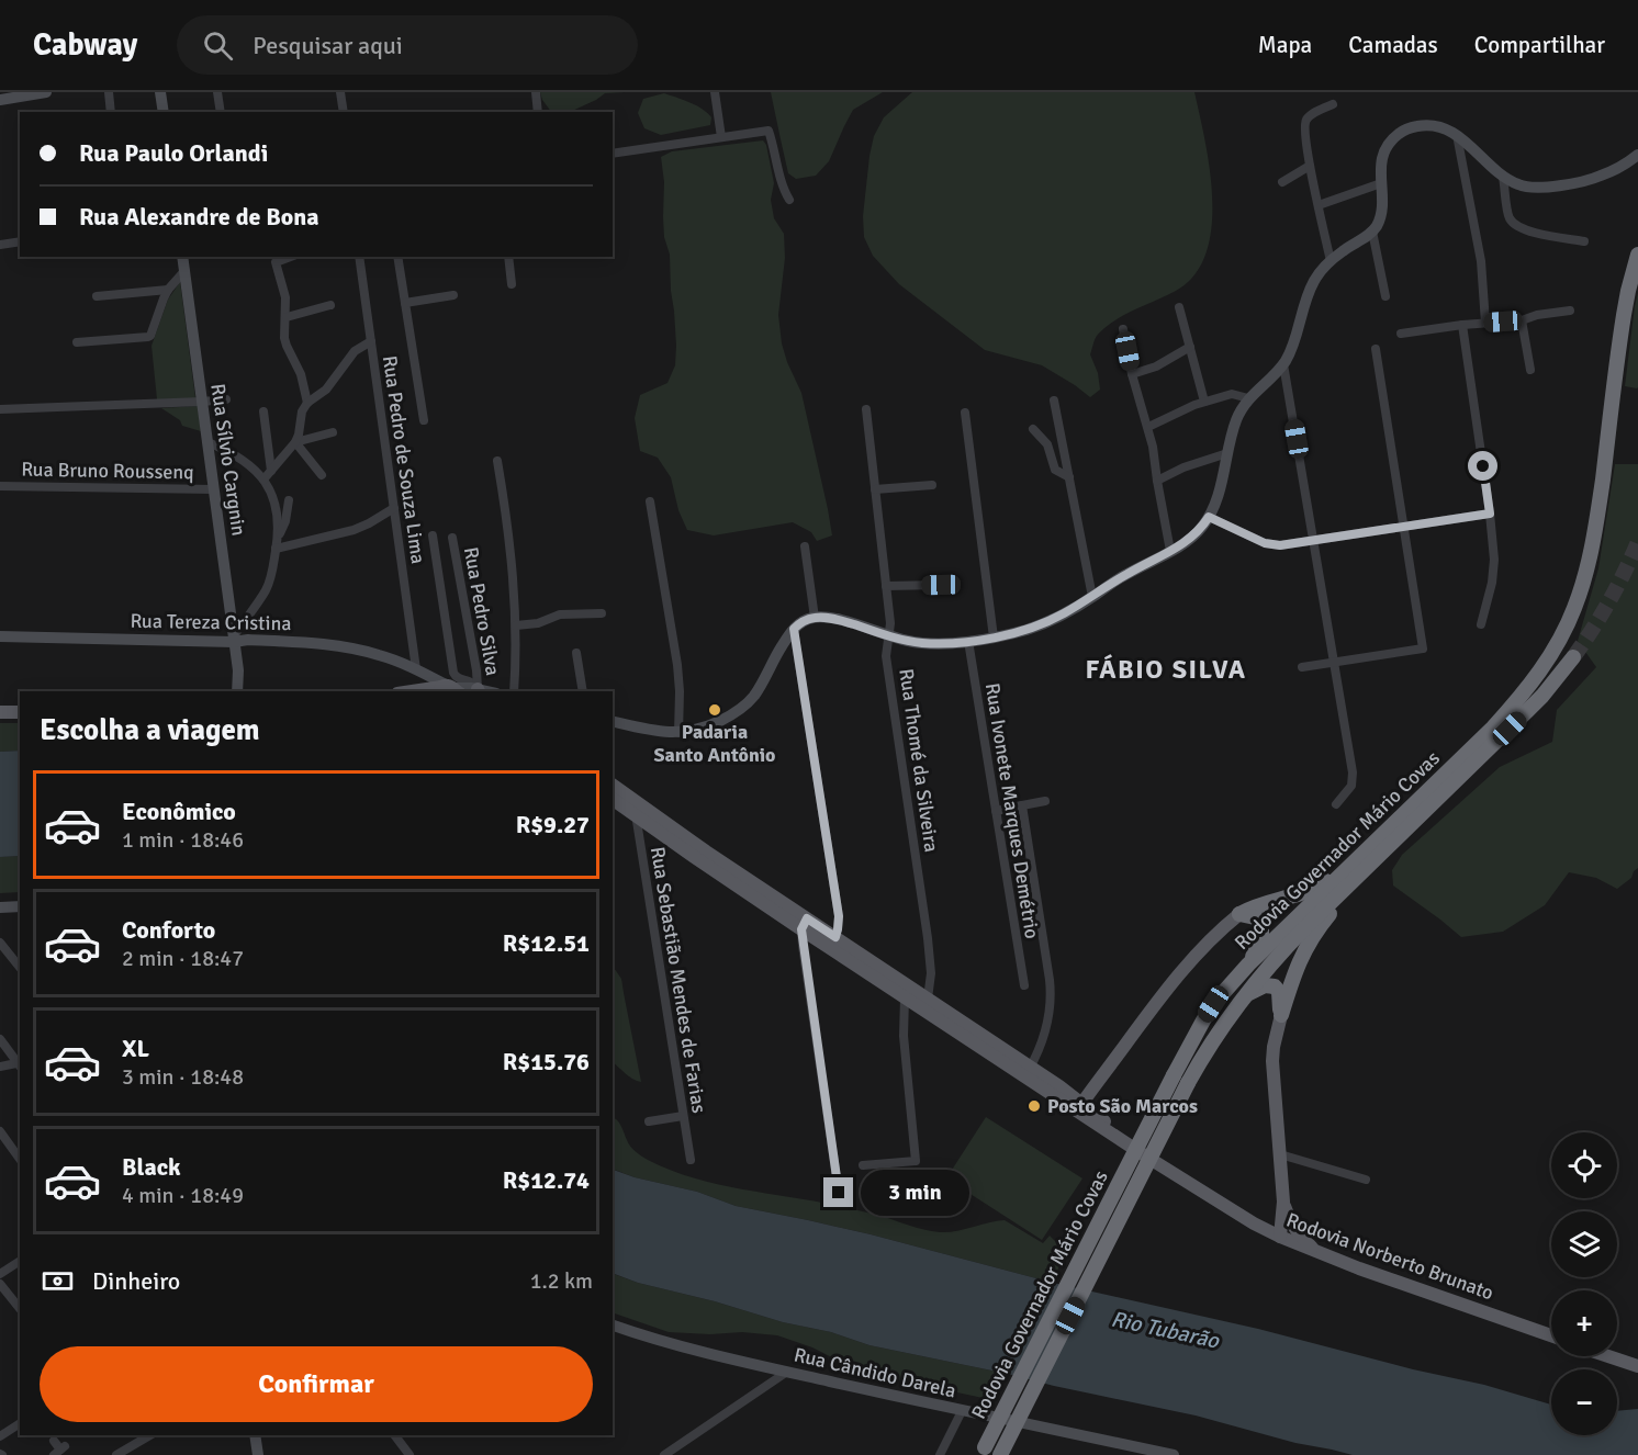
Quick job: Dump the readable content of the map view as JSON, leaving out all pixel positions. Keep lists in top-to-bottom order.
{
  "streets": {
    "highway": ["Rodovia Governador Mário Covas"],
    "main road": ["Rodovia Norberto Brunato"],
    "street": [
      "Rua Sílvio Cargnin",
      "Rua Pedro de Souza Lima",
      "Rua Bruno Roussenq",
      "Rua Pedro Silva",
      "Rua Tereza Cristina",
      "Rua Thomé da Silveira",
      "Rua Ivonete Marques Demétrio",
      "Rua Sebastião Mendes de Farias",
      "Rua Cândido Darela"
    ]
  },
  "crossings": [
    ["Rua Sílvio Cargnin", "Rua Bruno Roussenq"],
    ["Rua Sílvio Cargnin", "Rua Tereza Cristina"],
    ["Rua Pedro de Souza Lima", "Rua Tereza Cristina"]
  ],
  "districts": ["FÁBIO SILVA"],
  "water": ["Rio Tubarão"],
  "places": ["Padaria Santo Antônio", "Posto São Marcos"],
  "page": {
    "header": "Cabway",
    "search": "Pesquisar aqui",
    "nav": ["Mapa", "Camadas", "Compartilhar"],
    "banner": ["Rua Paulo Orlandi", "Rua Alexandre de Bona"],
    "heading": "Escolha a viagem",
    "list": [
      {
        "name": "Econômico",
        "note": "1 min · 18:46",
        "value": "R$9.27"
      },
      {
        "name": "Conforto",
        "note": "2 min · 18:47",
        "value": "R$12.51"
      },
      {
        "name": "XL",
        "note": "3 min · 18:48",
        "value": "R$15.76"
      },
      {
        "name": "Black",
        "note": "4 min · 18:49",
        "value": "R$12.74"
      }
    ],
    "map_buttons": ["+", "−"],
    "bubble": "3 min",
    "pay": ["Dinheiro", "1.2 km"],
    "buttons": "Confirmar"
  }
}
